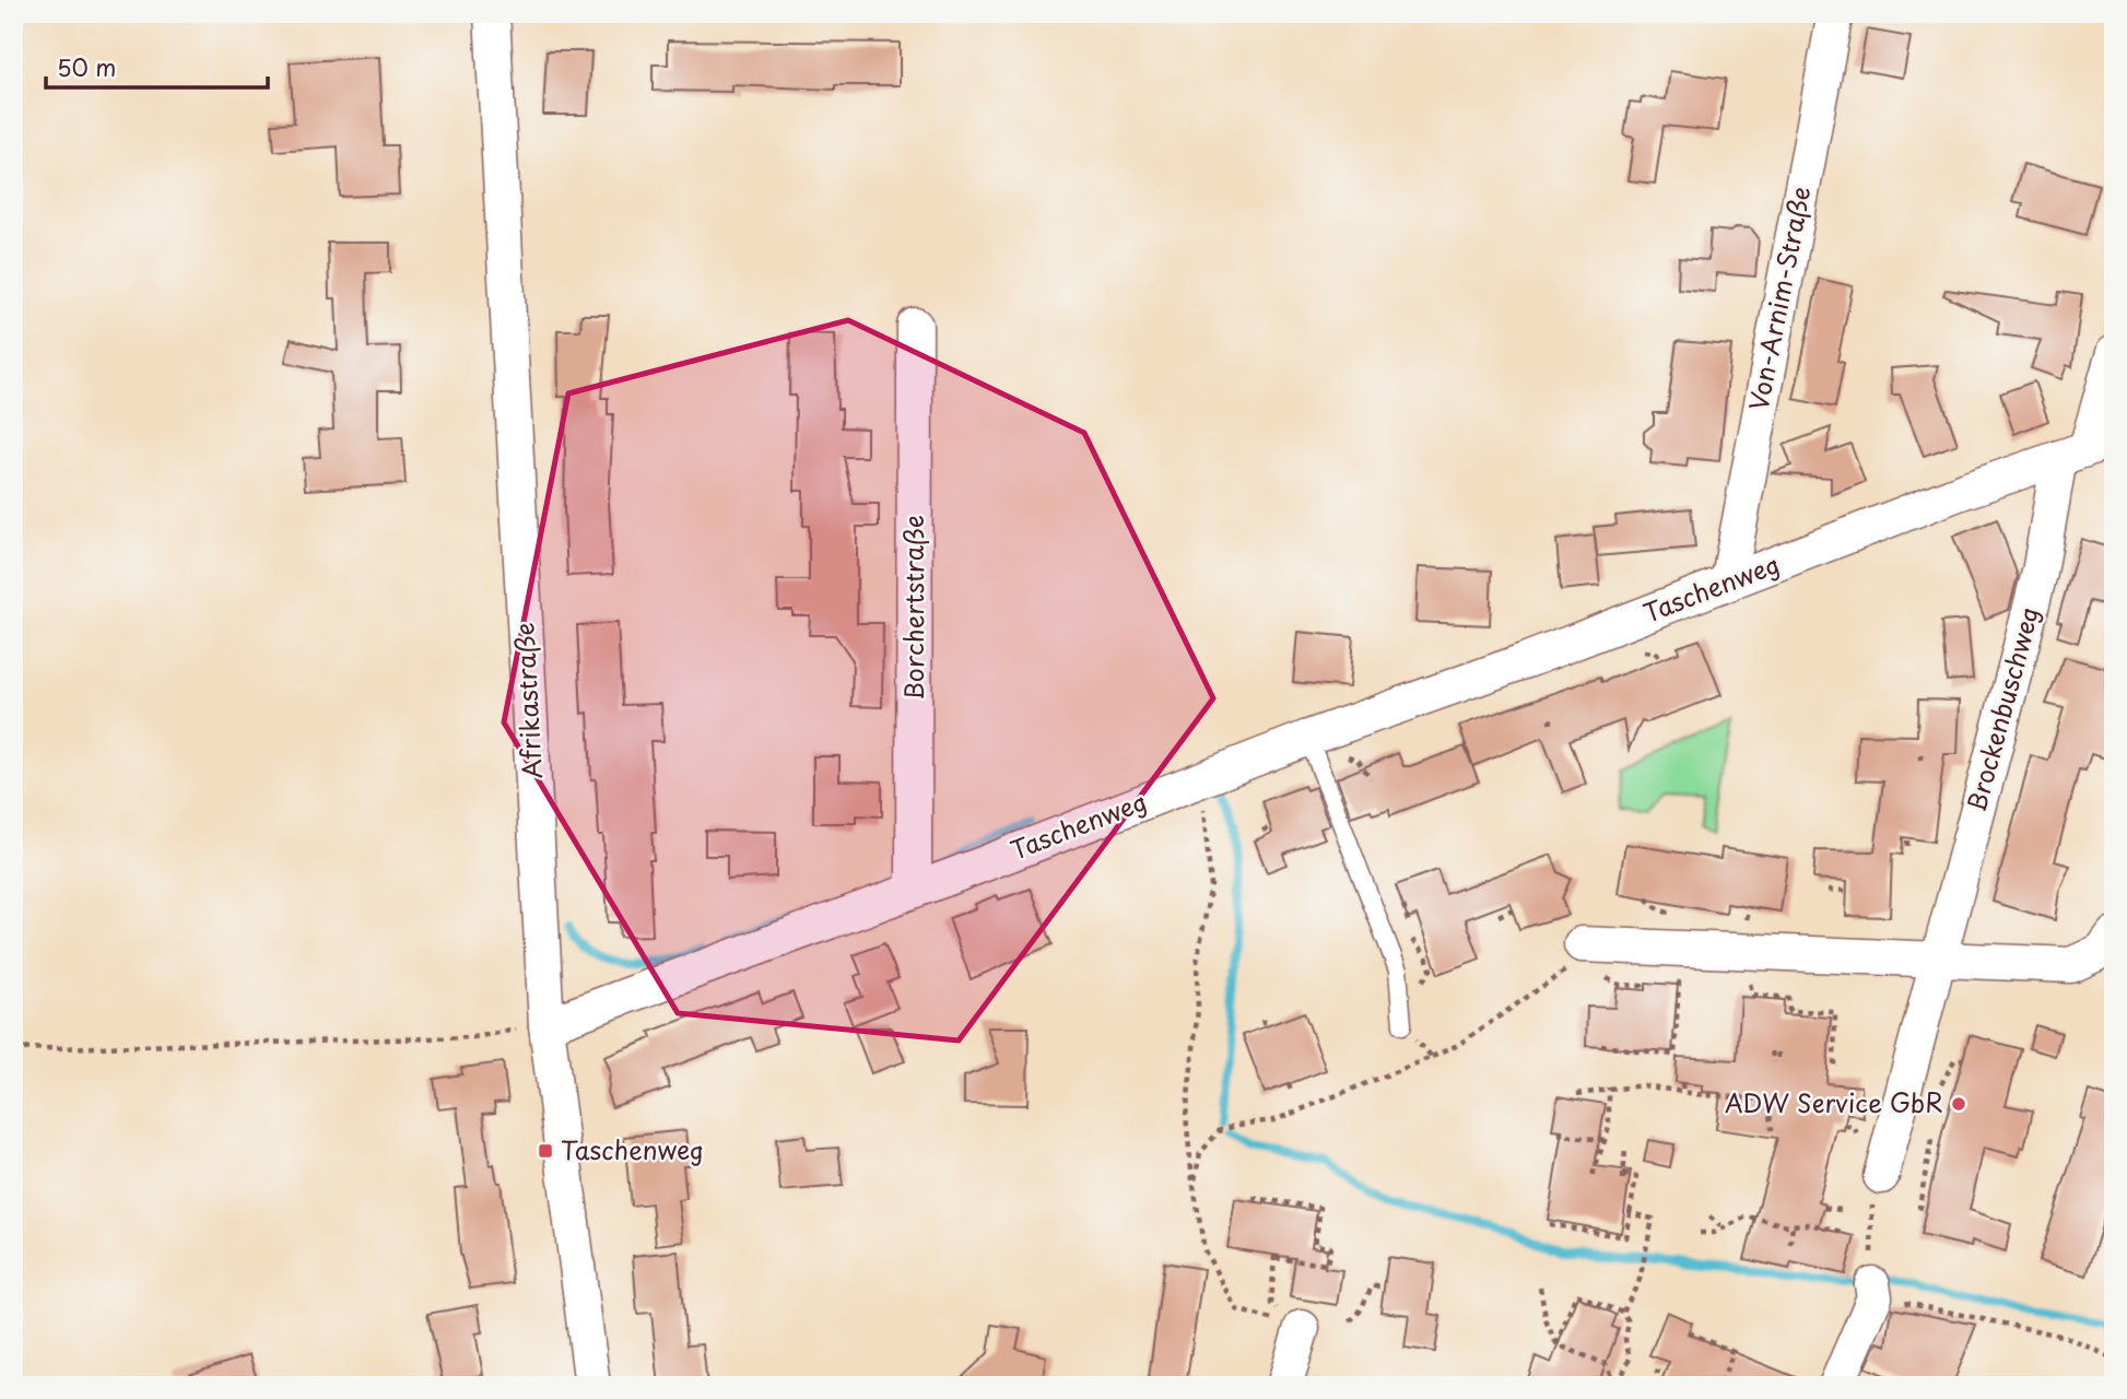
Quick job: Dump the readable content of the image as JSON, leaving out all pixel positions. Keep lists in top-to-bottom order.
{
  "streets": {
    "street": [
      "Von-Arnim-Straße",
      "Taschenweg",
      "Borchertstraße",
      "Afrikastraße",
      "Brockenbuschweg"
    ]
  },
  "crossings": [
    ["Von-Arnim-Straße", "Taschenweg"],
    ["Taschenweg", "Borchertstraße"],
    ["Taschenweg", "Afrikastraße"],
    ["Taschenweg", "Brockenbuschweg"]
  ],
  "places": {
    "other": ["ADW Service GbR"],
    "transit": ["Taschenweg"]
  },
  "scale_bar": "50 m"
}
